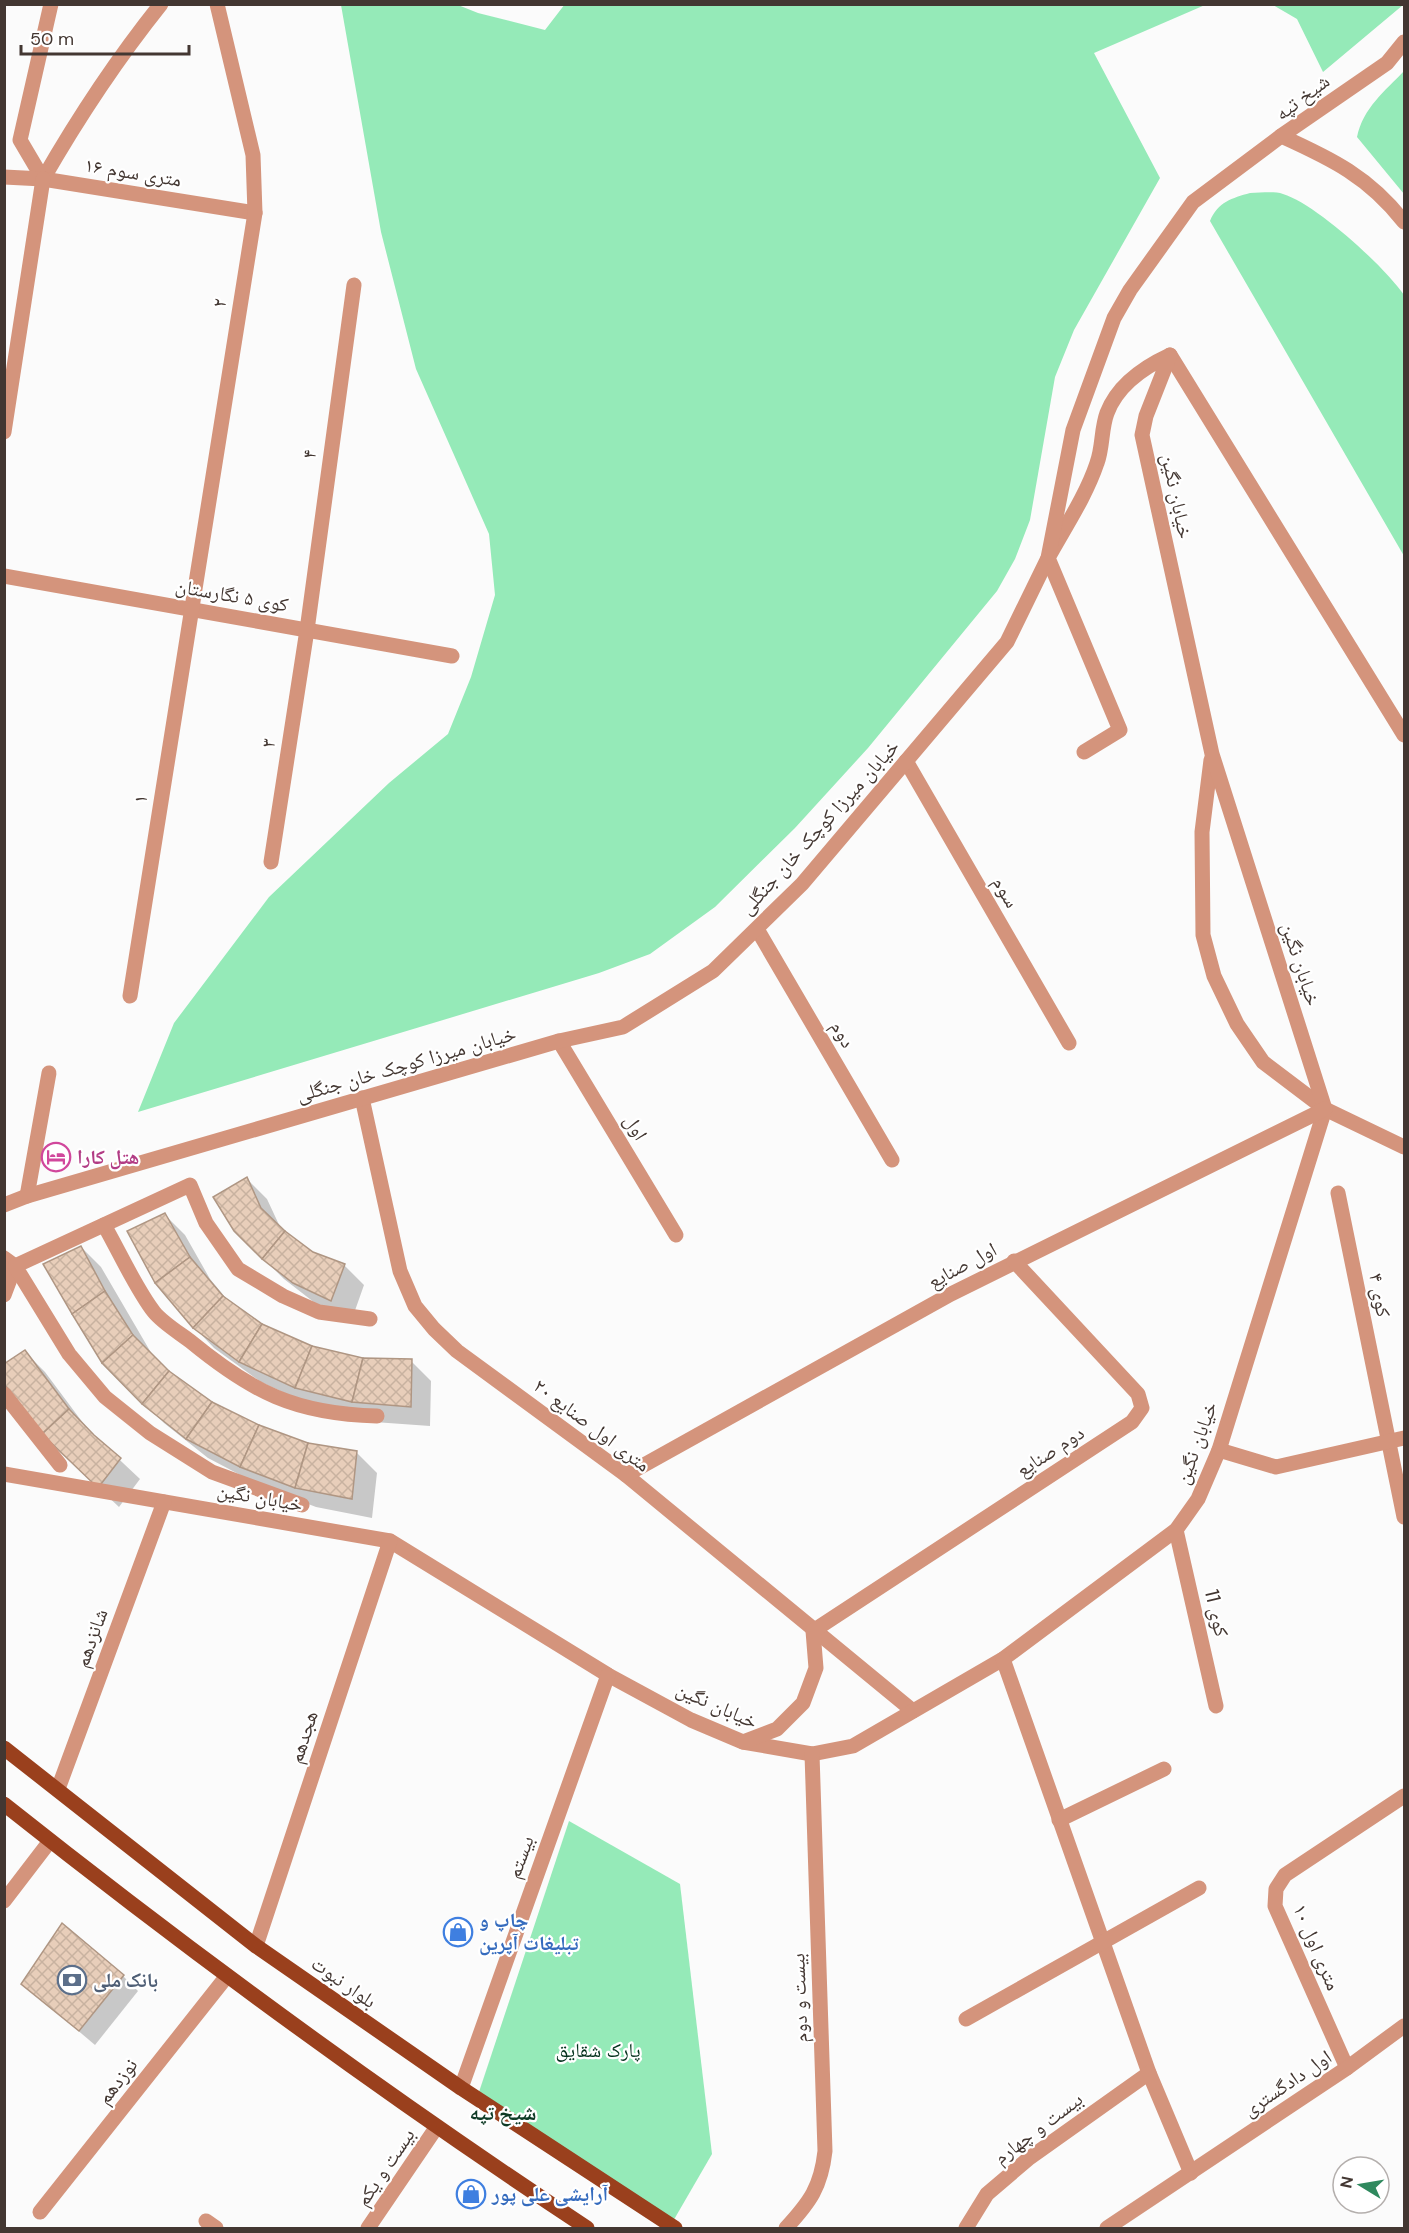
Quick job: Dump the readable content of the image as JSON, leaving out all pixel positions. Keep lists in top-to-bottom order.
{
  "streets": {
    "main road": ["بلوار نبوت"],
    "street": [
      "شیخ تپه",
      "۱۶ متری سوم",
      "۲",
      "۴",
      "خیابان نگین",
      "کوی ۵ نگارستان",
      "۳",
      "۱",
      "خیابان میرزا کوچک خان جنگلی",
      "سوم",
      "دوم",
      "اول",
      "اول صنایع",
      "کوی ۴",
      "۲۰ متری اول صنایع",
      "دوم صنایع",
      "کوی 11",
      "شانزدهم",
      "هجدهم",
      "بیستم",
      "۱۰ متری اول",
      "بیست و دوم",
      "نوزدهم",
      "اول دادگستری",
      "بیست و چهارم",
      "بیست و یکم"
    ]
  },
  "crossings": [
    ["شیخ تپه", "خیابان میرزا کوچک خان جنگلی"],
    ["۱۶ متری سوم", "۲"],
    ["۲", "کوی ۵ نگارستان"],
    ["۲", "۱"],
    ["۴", "کوی ۵ نگارستان"],
    ["۴", "۳"],
    ["خیابان نگین", "اول صنایع"],
    ["خیابان نگین", "۲۰ متری اول صنایع"],
    ["خیابان نگین", "کوی 11"],
    ["خیابان نگین", "شانزدهم"],
    ["خیابان نگین", "هجدهم"],
    ["خیابان نگین", "بیستم"],
    ["خیابان نگین", "بیست و دوم"],
    ["کوی ۵ نگارستان", "۳"],
    ["کوی ۵ نگارستان", "۱"],
    ["خیابان میرزا کوچک خان جنگلی", "سوم"],
    ["خیابان میرزا کوچک خان جنگلی", "دوم"],
    ["خیابان میرزا کوچک خان جنگلی", "اول"],
    ["خیابان میرزا کوچک خان جنگلی", "۲۰ متری اول صنایع"],
    ["اول صنایع", "۲۰ متری اول صنایع"],
    ["اول صنایع", "دوم صنایع"],
    ["۲۰ متری اول صنایع", "دوم صنایع"],
    ["شانزدهم", "بلوار نبوت"],
    ["هجدهم", "بلوار نبوت"],
    ["بیستم", "بلوار نبوت"],
    ["۱۰ متری اول", "اول دادگستری"]
  ],
  "districts": ["شیخ تپه"],
  "parks": ["پارک شقایق"],
  "places": {
    "hotel": ["هتل کارا"],
    "shop": ["چاپ و تبلیغات آپرین", "آرایشی علی پور"],
    "bank": ["بانک ملی"]
  },
  "scale_bar": "50 m",
  "north": "left"
}
